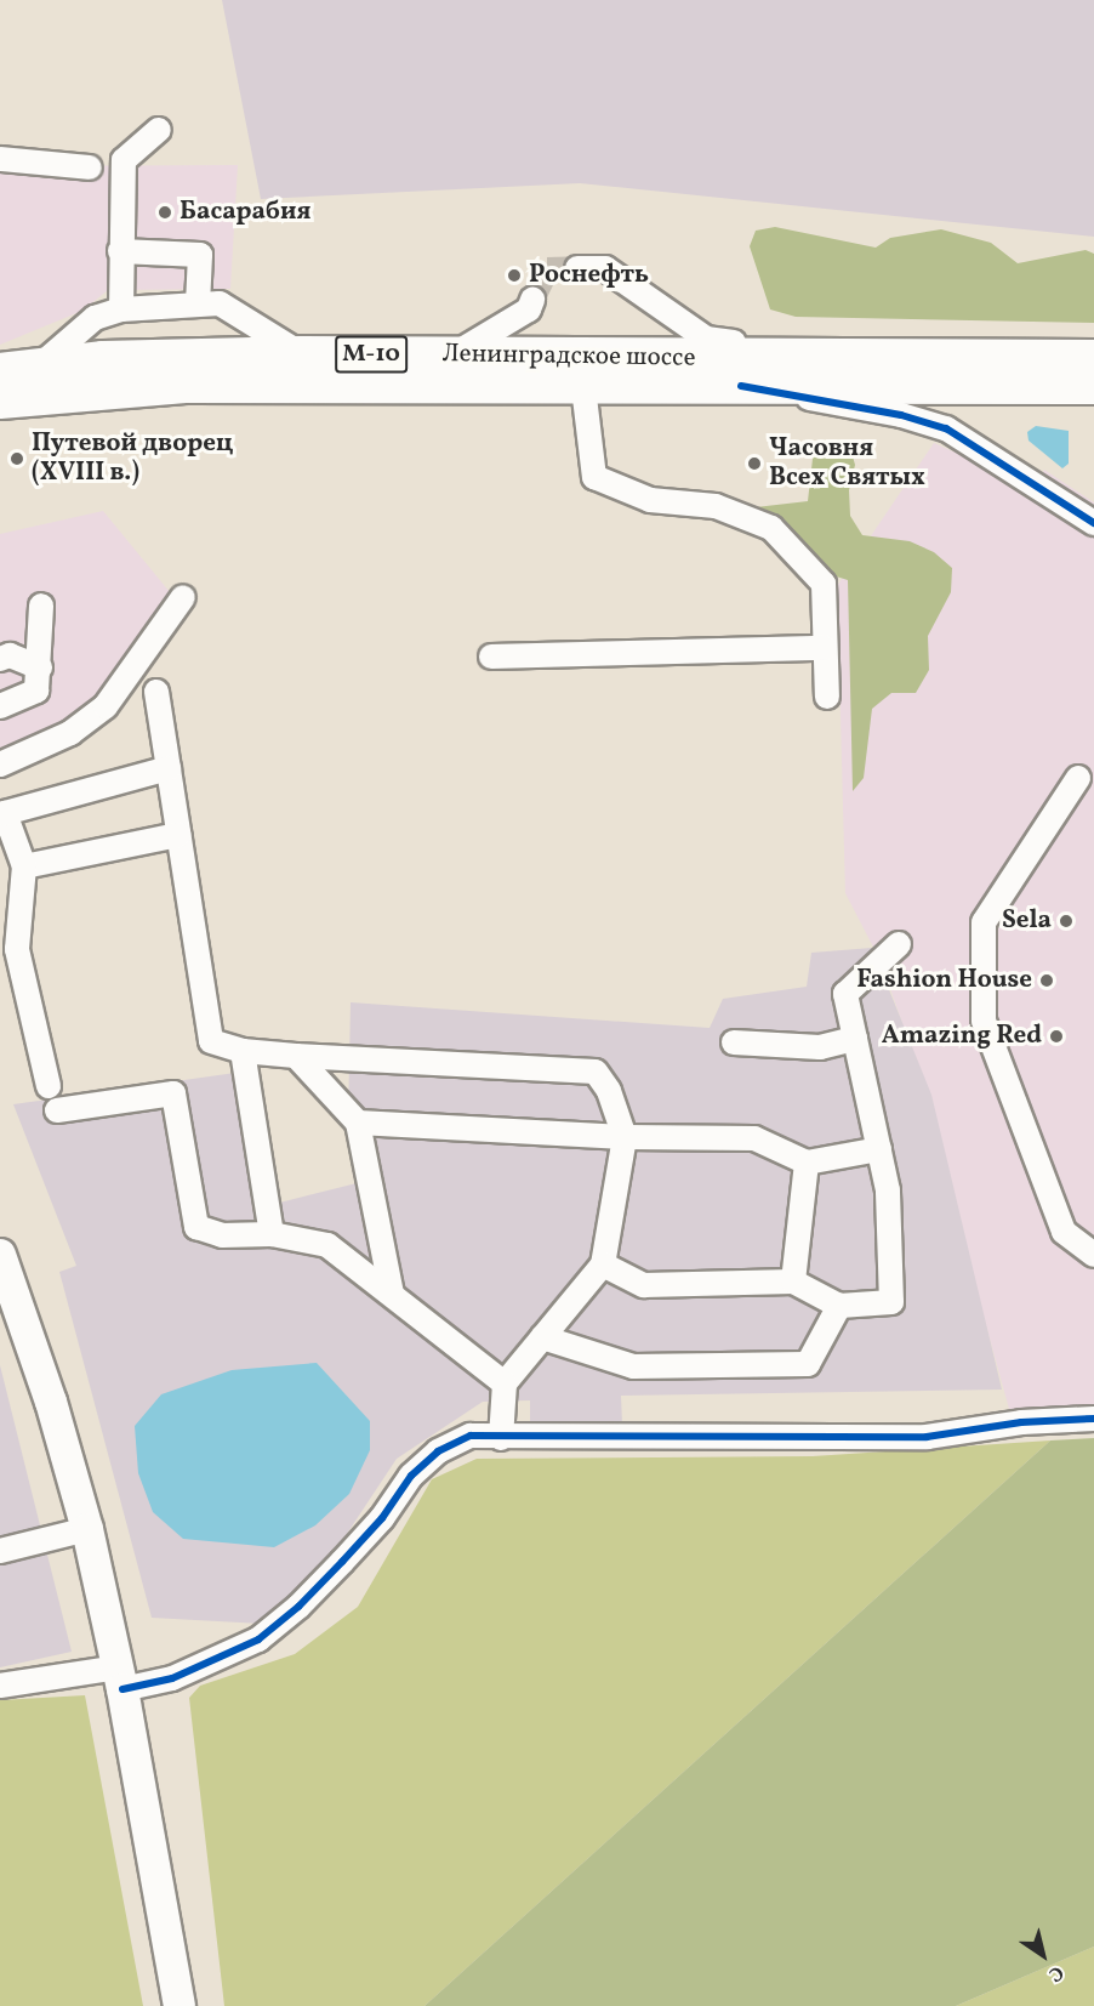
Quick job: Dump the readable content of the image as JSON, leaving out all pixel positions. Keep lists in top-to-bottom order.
{
  "streets": {
    "highway": ["М-10", "Ленинградское шоссе"]
  },
  "places": [
    "Басарабия",
    "Роснефть",
    "Путевой дворец (XVIII в.)",
    "Часовня Всех Святых",
    "Sela",
    "Fashion House",
    "Amazing Red"
  ],
  "north": "bottom right"
}
